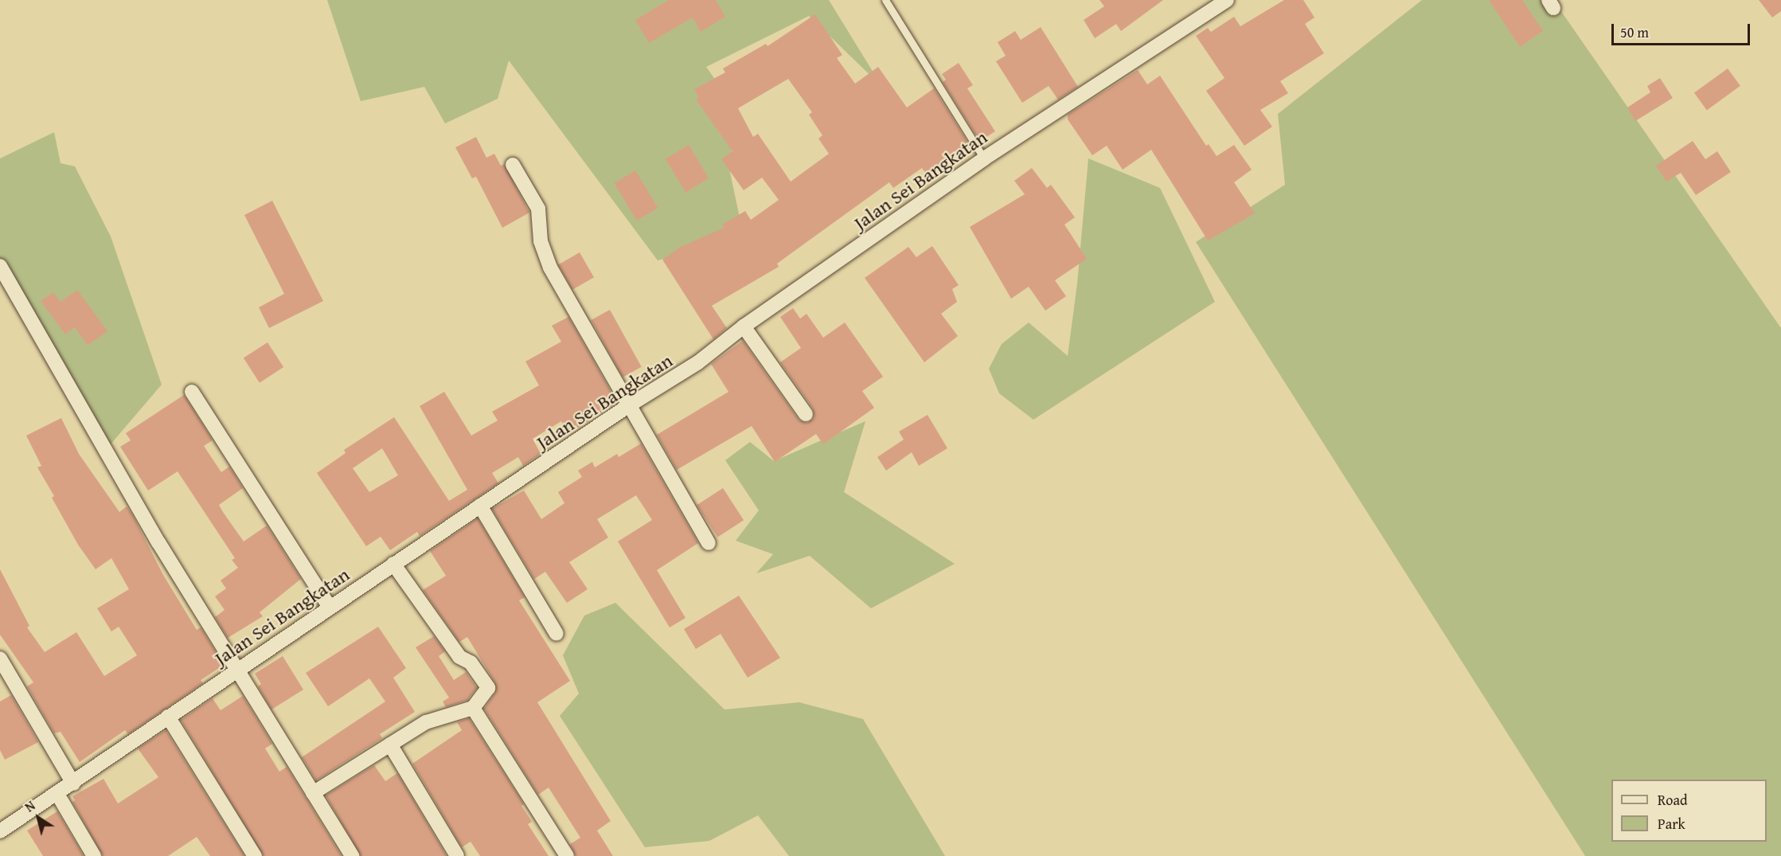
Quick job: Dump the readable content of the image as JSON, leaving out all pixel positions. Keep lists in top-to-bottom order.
{
  "streets": {
    "street": ["Jalan Sei Bangkatan"]
  },
  "legend": ["Road", "Park"],
  "scale_bar": "50 m",
  "north": "top left"
}
